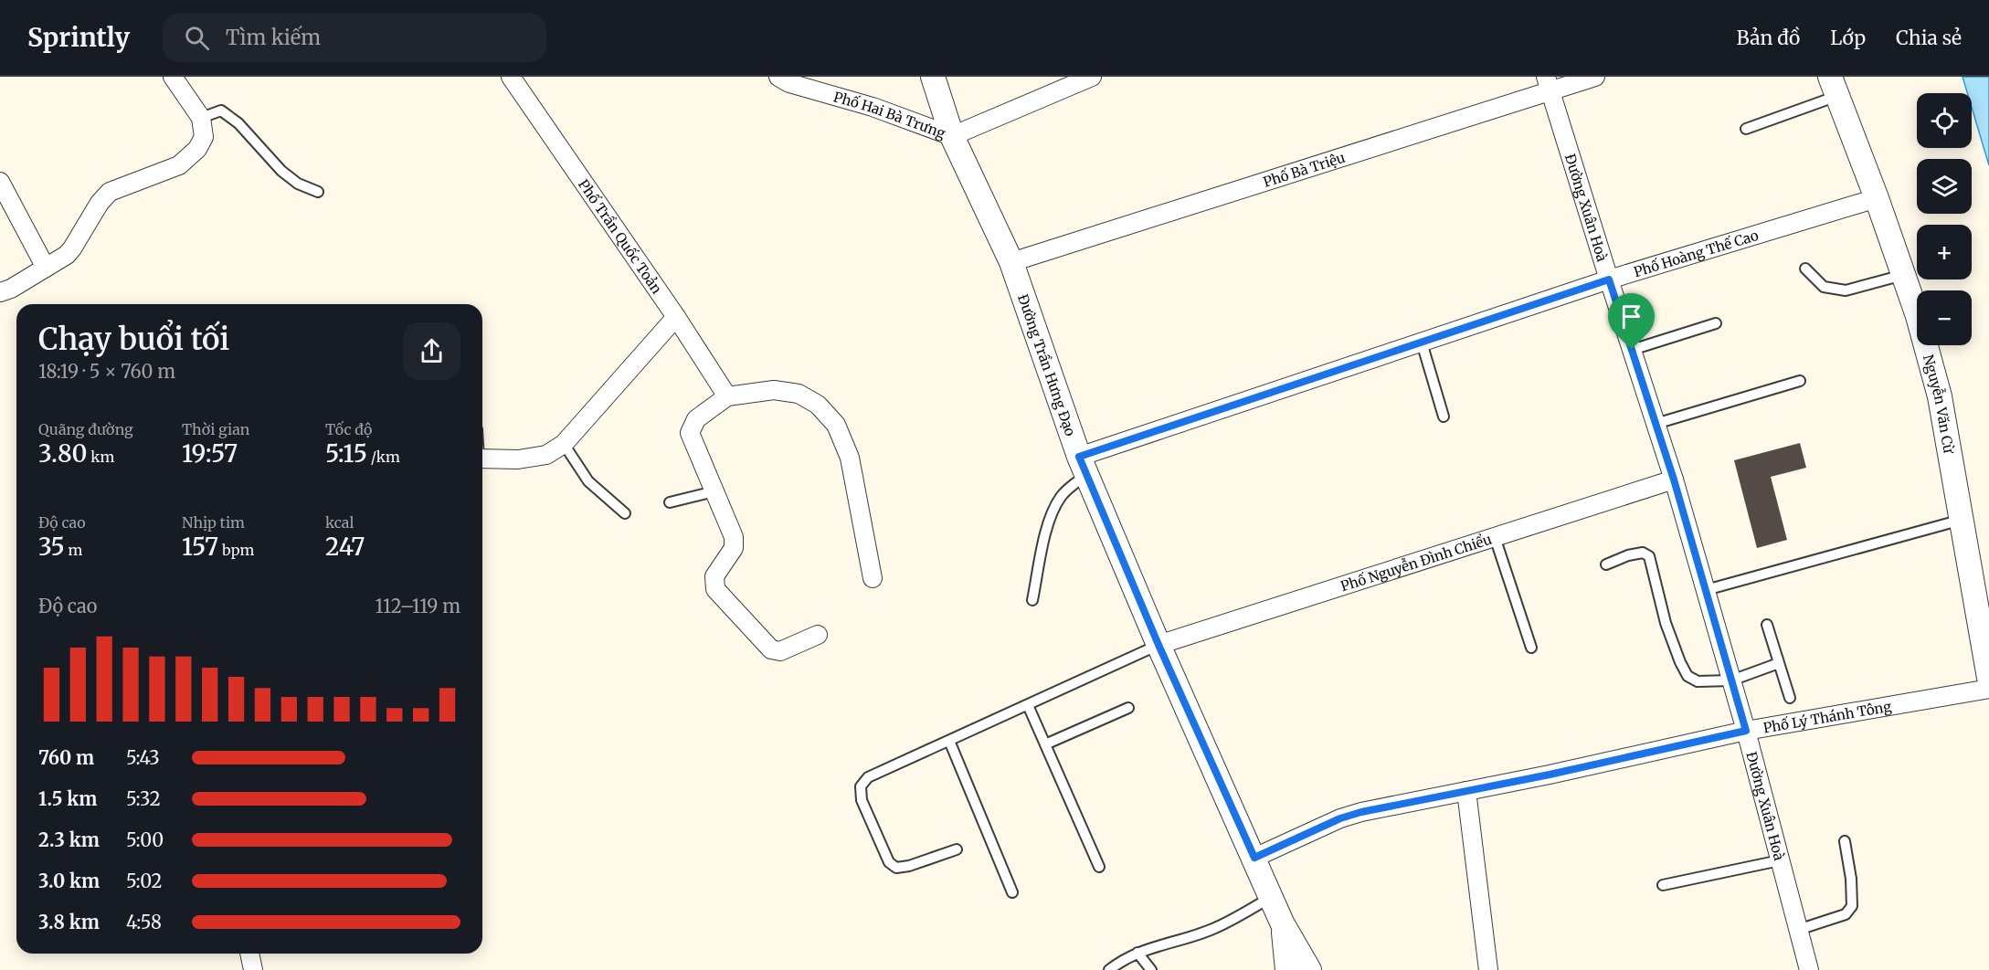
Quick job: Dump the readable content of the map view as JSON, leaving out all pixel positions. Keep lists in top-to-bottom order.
{
  "streets": {
    "street": [
      "Phố Hai Bà Trưng",
      "Phố Bà Triệu",
      "Đường Xuân Hoà",
      "Phố Trần Quốc Toản",
      "Phố Hoàng Thế Cao",
      "Đường Trần Hưng Đạo",
      "Nguyễn Văn Cừ",
      "Phố Nguyễn Đình Chiểu",
      "Phố Lý Thánh Tông"
    ]
  },
  "crossings": [
    ["Phố Hai Bà Trưng", "Đường Trần Hưng Đạo"],
    ["Phố Bà Triệu", "Đường Xuân Hoà"],
    ["Phố Bà Triệu", "Đường Trần Hưng Đạo"],
    ["Đường Xuân Hoà", "Phố Hoàng Thế Cao"],
    ["Đường Xuân Hoà", "Phố Nguyễn Đình Chiểu"],
    ["Đường Xuân Hoà", "Phố Lý Thánh Tông"],
    ["Phố Hoàng Thế Cao", "Đường Trần Hưng Đạo"],
    ["Phố Hoàng Thế Cao", "Nguyễn Văn Cừ"],
    ["Đường Trần Hưng Đạo", "Phố Nguyễn Đình Chiểu"],
    ["Đường Trần Hưng Đạo", "Phố Lý Thánh Tông"]
  ],
  "page": {
    "header": "Sprintly",
    "search": "Tìm kiếm",
    "nav": ["Bản đồ", "Lớp", "Chia sẻ"],
    "map_buttons": ["+", "−"],
    "heading": ["Chạy buổi tối", "18:19 · 5 × 760 m"],
    "stats": [
      ["Quãng đường", "3.80 km"],
      ["Thời gian", "19:57"],
      ["Tốc độ", "5:15 /km"],
      ["Độ cao", "35 m"],
      ["Nhịp tim", "157 bpm"],
      ["kcal", "247"]
    ],
    "chart": ["Độ cao", "112–119 m"],
    "list": [
      {
        "name": "760 m",
        "note": "5:43"
      },
      {
        "name": "1.5 km",
        "note": "5:32"
      },
      {
        "name": "2.3 km",
        "note": "5:00"
      },
      {
        "name": "3.0 km",
        "note": "5:02"
      },
      {
        "name": "3.8 km",
        "note": "4:58"
      }
    ]
  }
}
